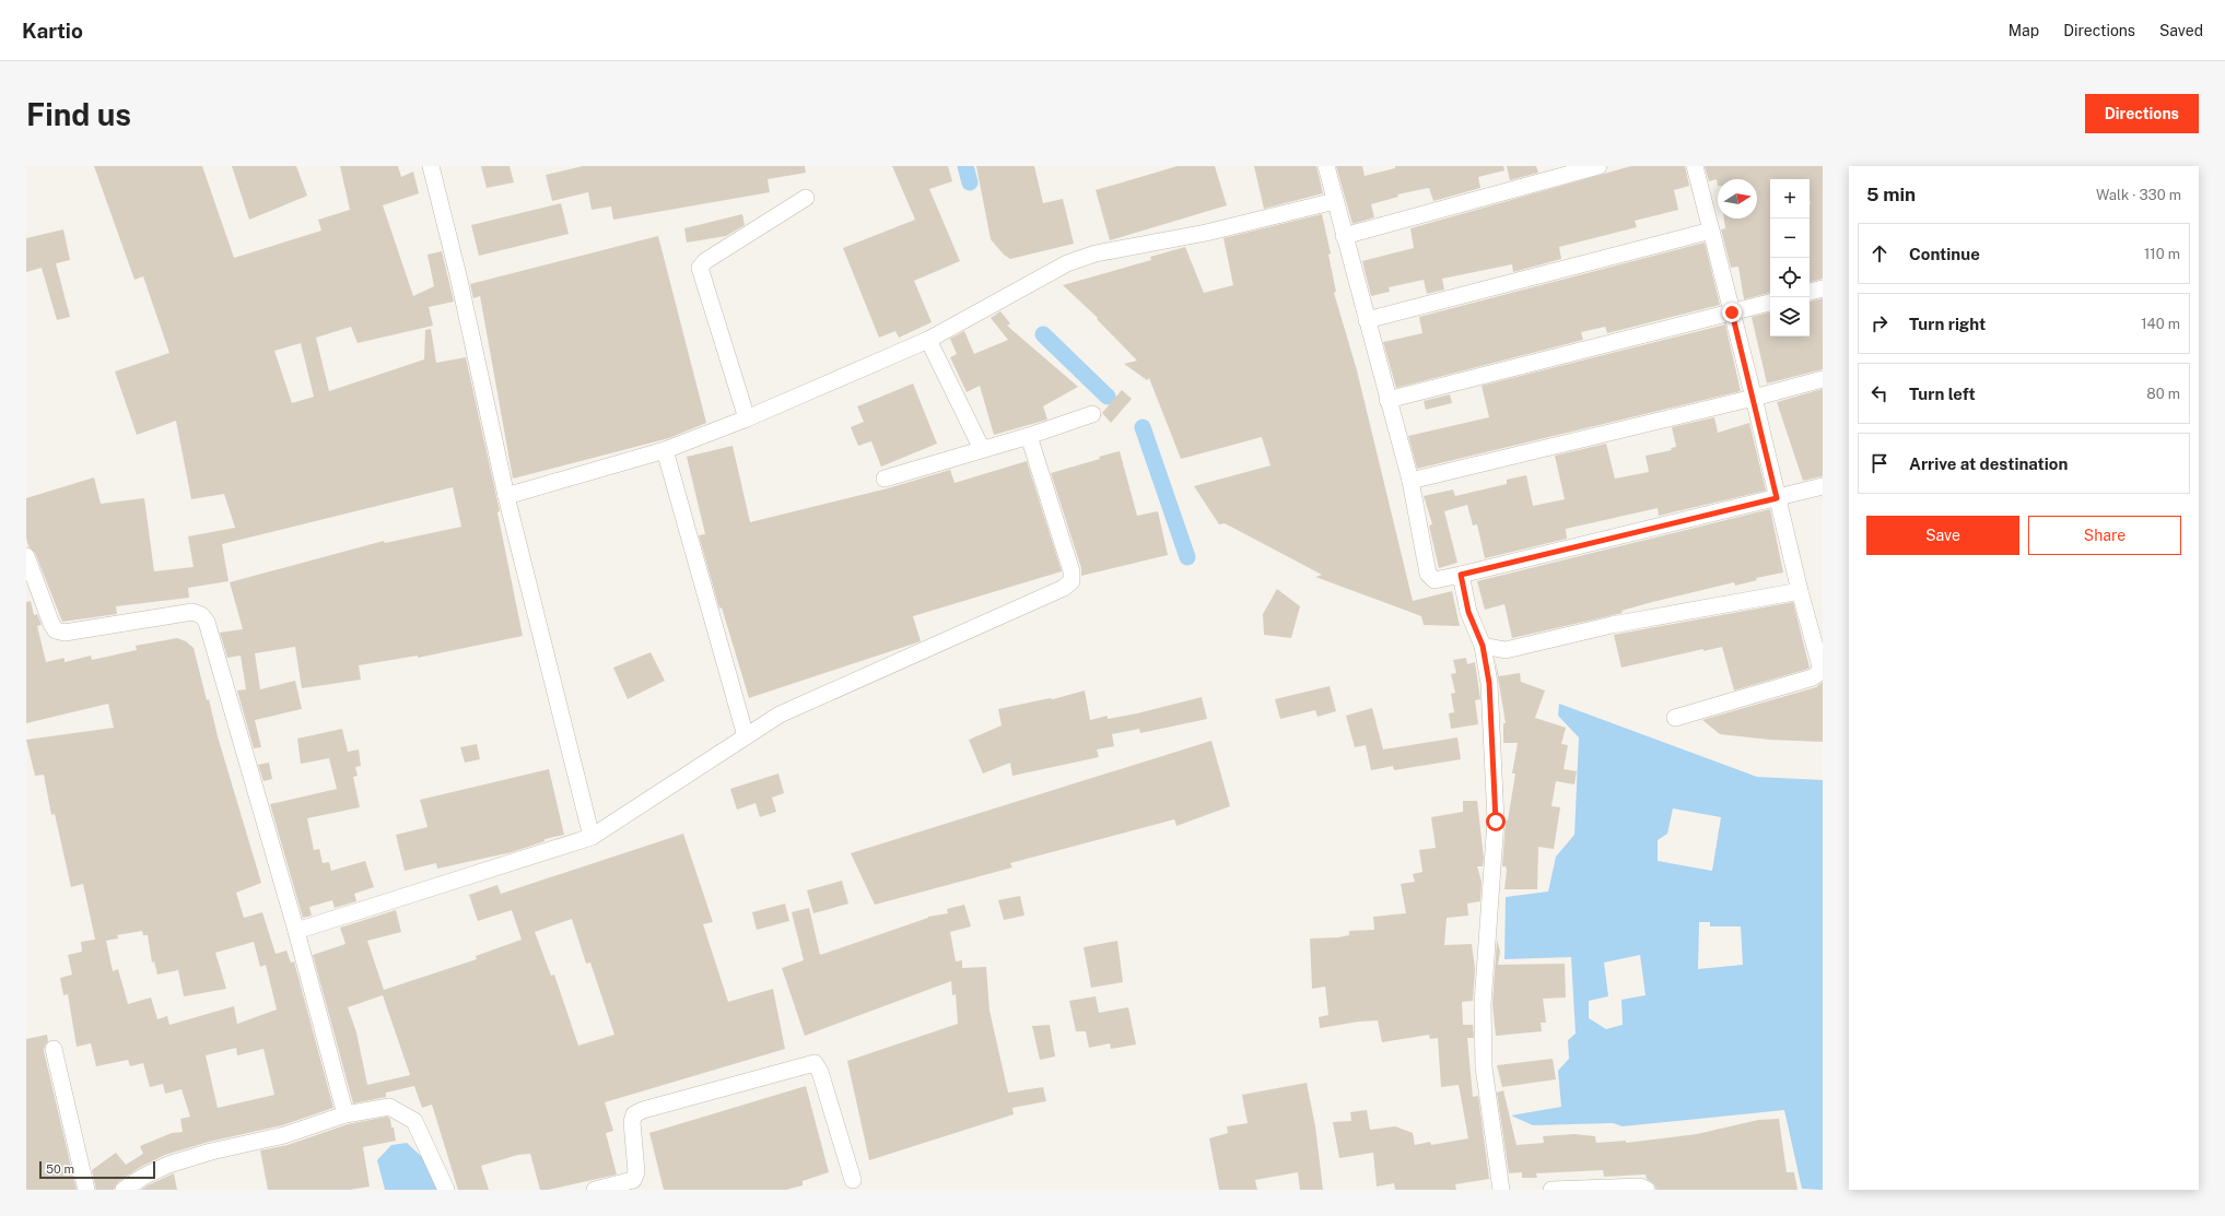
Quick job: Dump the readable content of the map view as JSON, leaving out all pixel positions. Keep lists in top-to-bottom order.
{
  "scale_bar": "50 m",
  "north": "right",
  "page": {
    "header": "Kartio",
    "nav": ["Map", "Directions", "Saved"],
    "buttons": [
      "Directions",
      ["Save", "Share"]
    ],
    "title": "Find us",
    "heading": ["5 min", "Walk · 330 m"],
    "map_buttons": ["+", "−"],
    "list": [
      ["Continue", "110 m"],
      ["Turn right", "140 m"],
      ["Turn left", "80 m"],
      "Arrive at destination"
    ],
    "scale": "50 m"
  }
}
